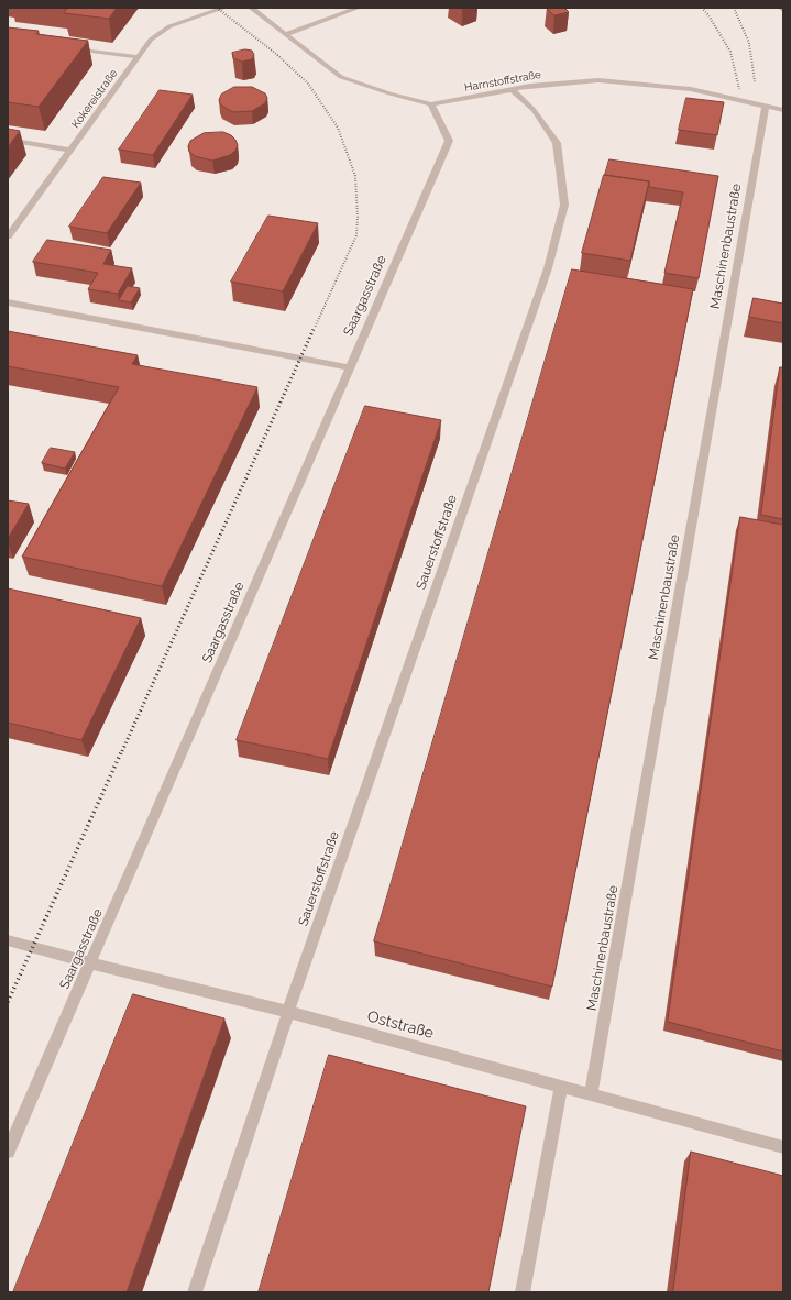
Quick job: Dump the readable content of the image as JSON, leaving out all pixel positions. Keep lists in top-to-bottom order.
{
  "streets": {
    "street": [
      "Harnstoffstraße",
      "Kokereistraße",
      "Maschinenbaustraße",
      "Saargasstraße",
      "Sauerstoffstraße",
      "Oststraße"
    ]
  },
  "crossings": [
    ["Harnstoffstraße", "Maschinenbaustraße"],
    ["Harnstoffstraße", "Saargasstraße"],
    ["Harnstoffstraße", "Sauerstoffstraße"],
    ["Maschinenbaustraße", "Oststraße"],
    ["Saargasstraße", "Oststraße"],
    ["Sauerstoffstraße", "Oststraße"]
  ]
}
